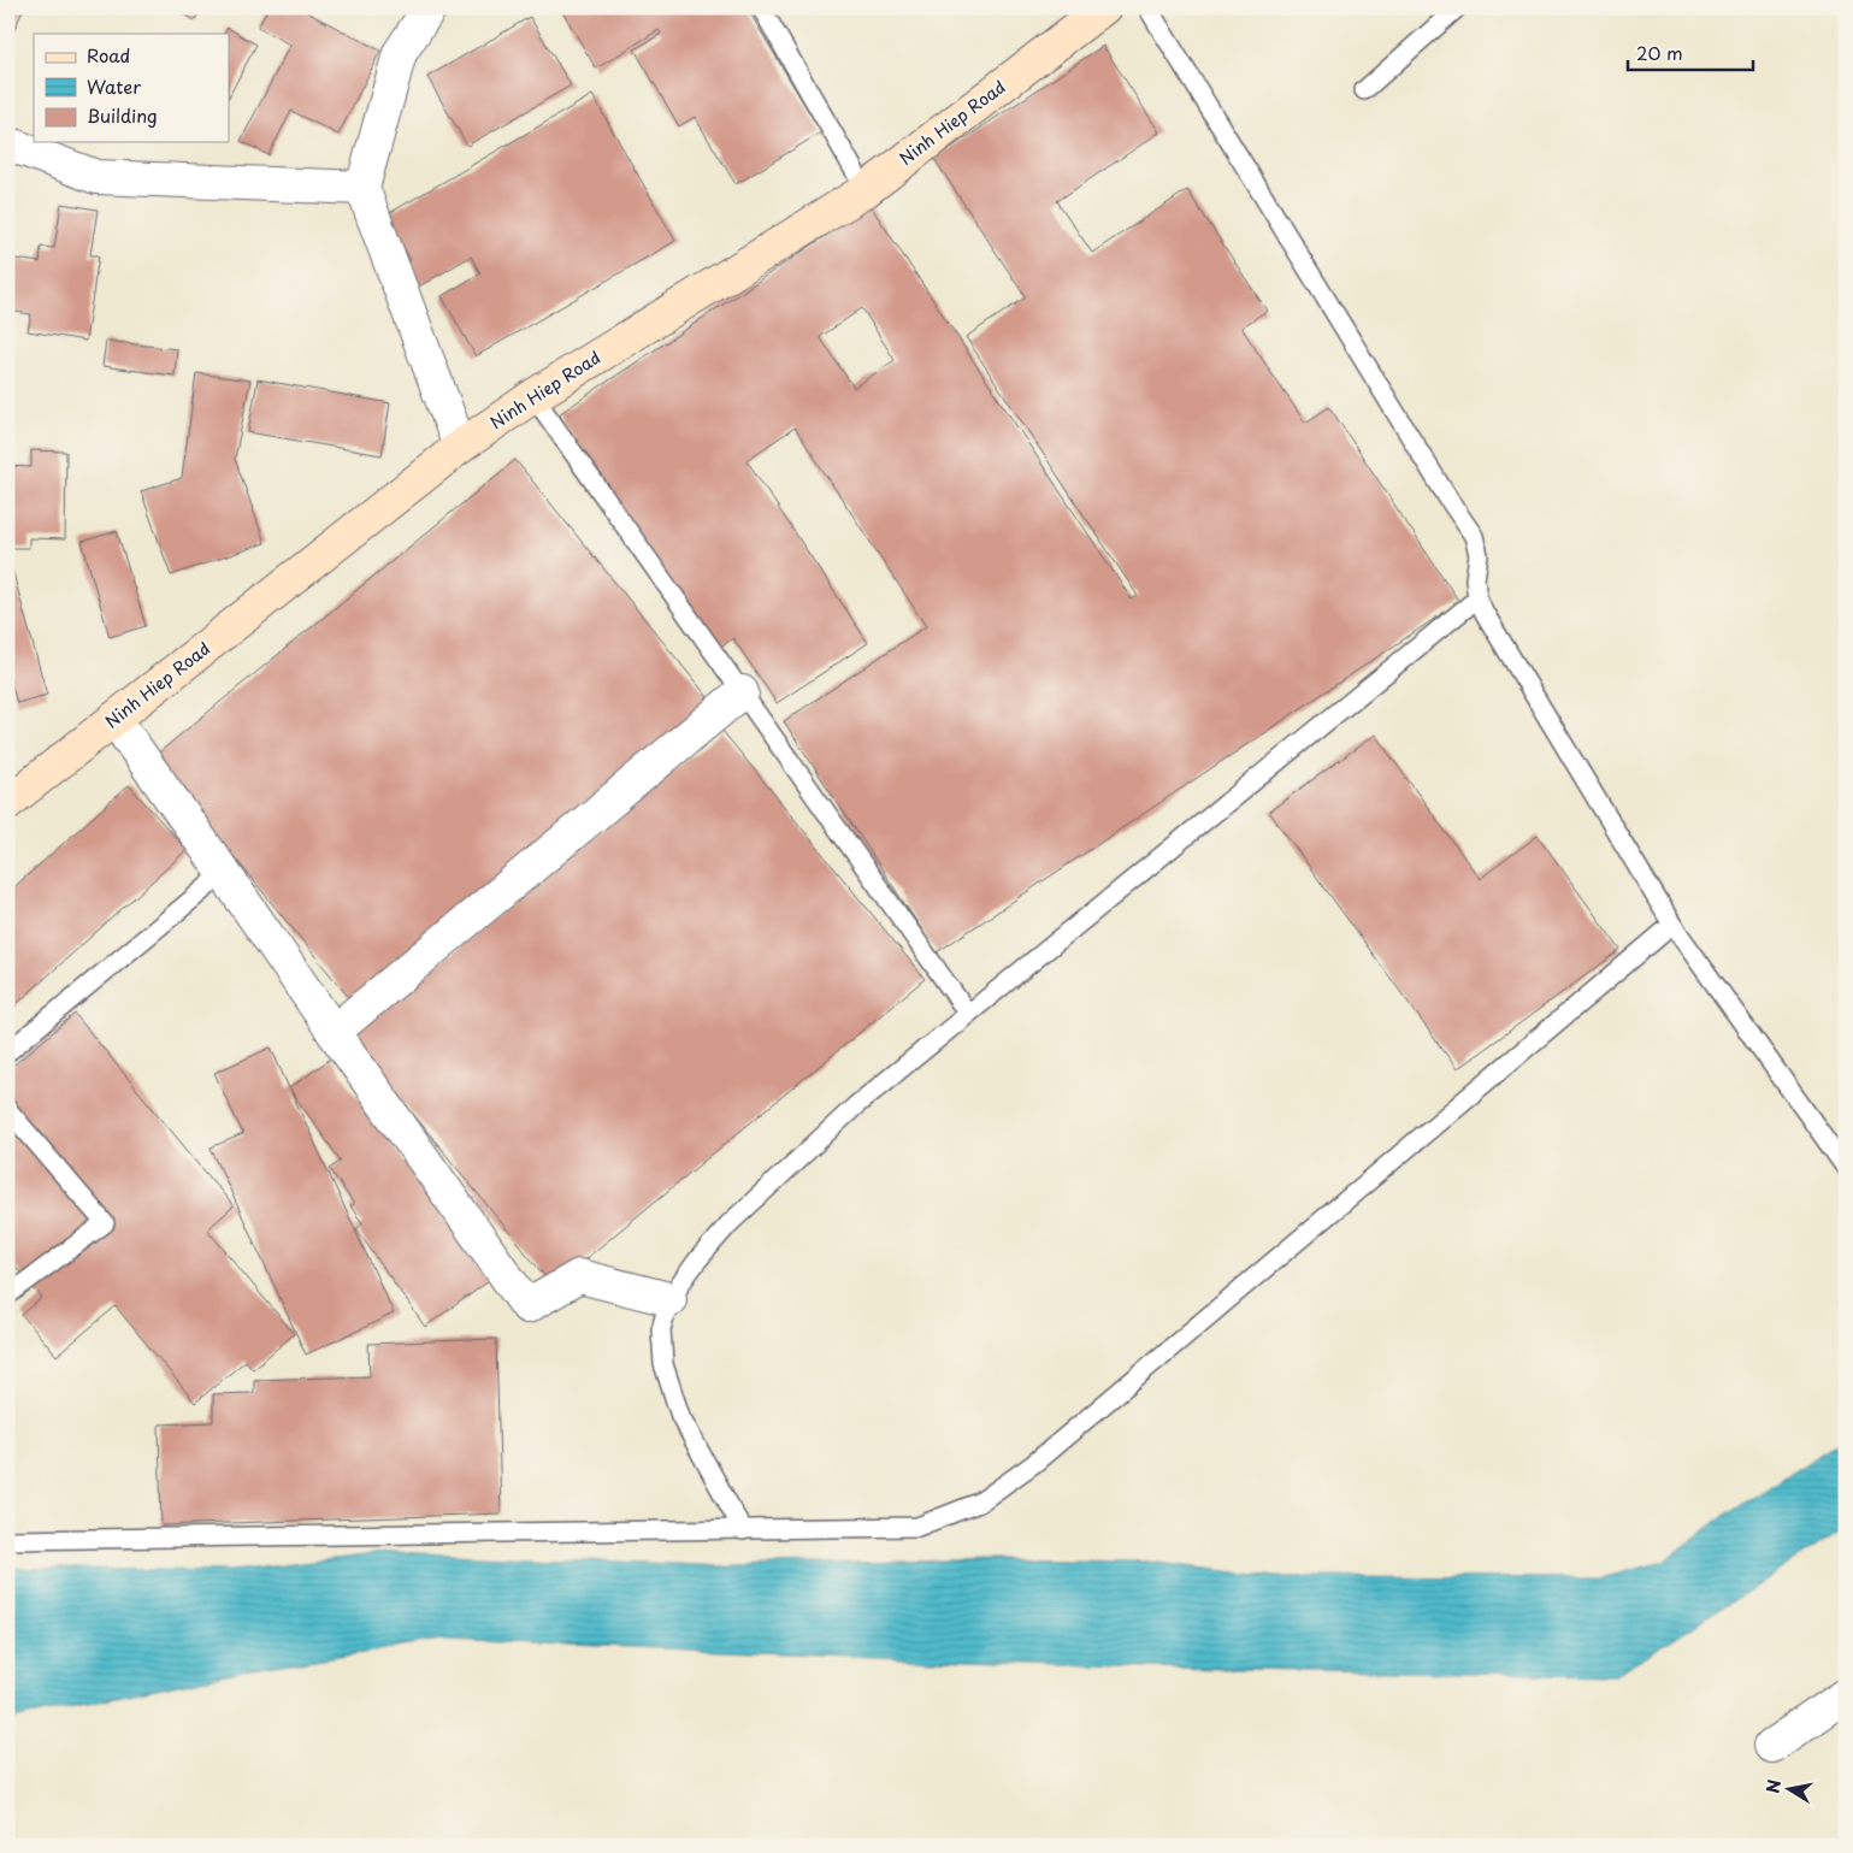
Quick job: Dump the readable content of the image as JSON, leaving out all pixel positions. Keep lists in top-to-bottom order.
{
  "streets": {
    "main road": ["Ninh Hiep Road"]
  },
  "legend": ["Road", "Water", "Building"],
  "scale_bar": "20 m",
  "north": "left"
}
